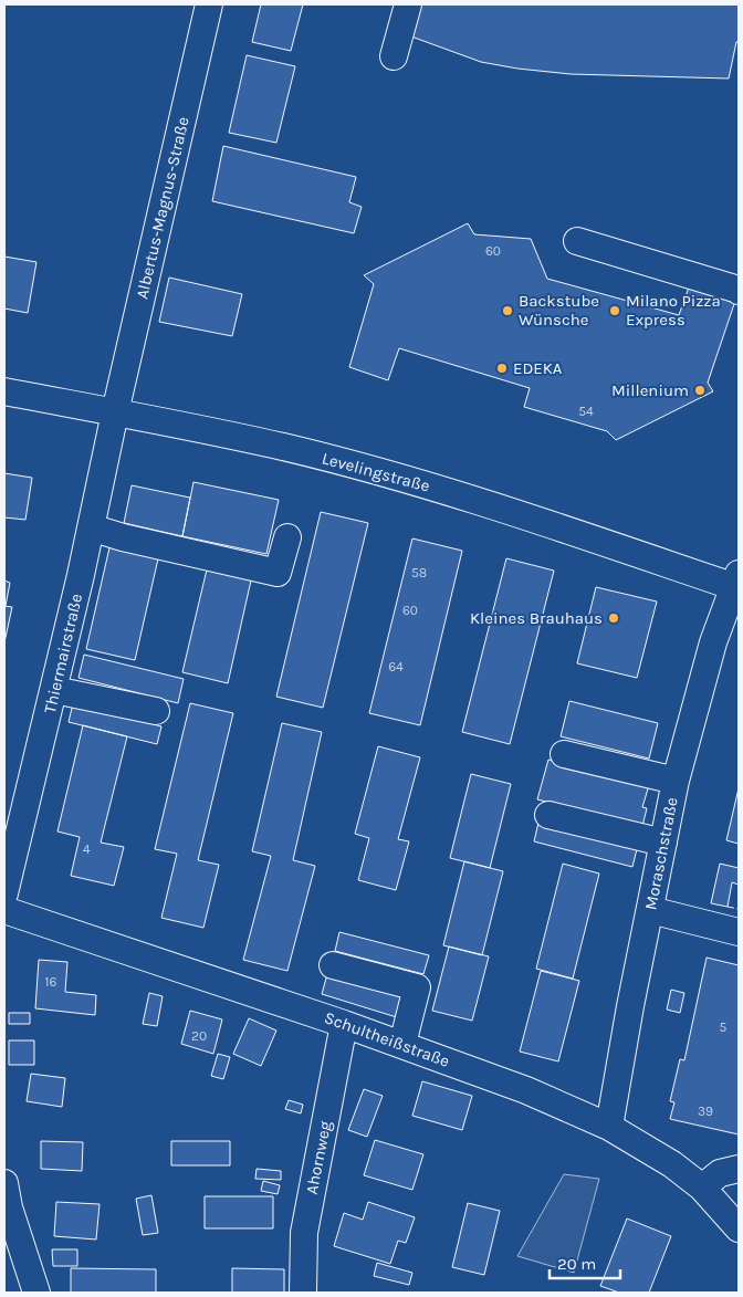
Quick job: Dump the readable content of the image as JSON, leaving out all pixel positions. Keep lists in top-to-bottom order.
{
  "streets": {
    "street": [
      "Albertus-Magnus-Straße",
      "Levelingstraße",
      "Thiermairstraße",
      "Moraschstraße",
      "Schultheißstraße",
      "Ahornweg"
    ]
  },
  "crossings": [
    ["Albertus-Magnus-Straße", "Levelingstraße"],
    ["Albertus-Magnus-Straße", "Thiermairstraße"],
    ["Levelingstraße", "Thiermairstraße"],
    ["Levelingstraße", "Moraschstraße"],
    ["Moraschstraße", "Schultheißstraße"],
    ["Schultheißstraße", "Ahornweg"]
  ],
  "places": [
    "Backstube Wünsche",
    "Milano Pizza Express",
    "EDEKA",
    "Millenium",
    "Kleines Brauhaus"
  ],
  "house_numbers": [
    "60",
    "54",
    "58",
    "60",
    "64",
    "4",
    "16",
    "5",
    "20",
    "39"
  ],
  "scale_bar": "20 m"
}
